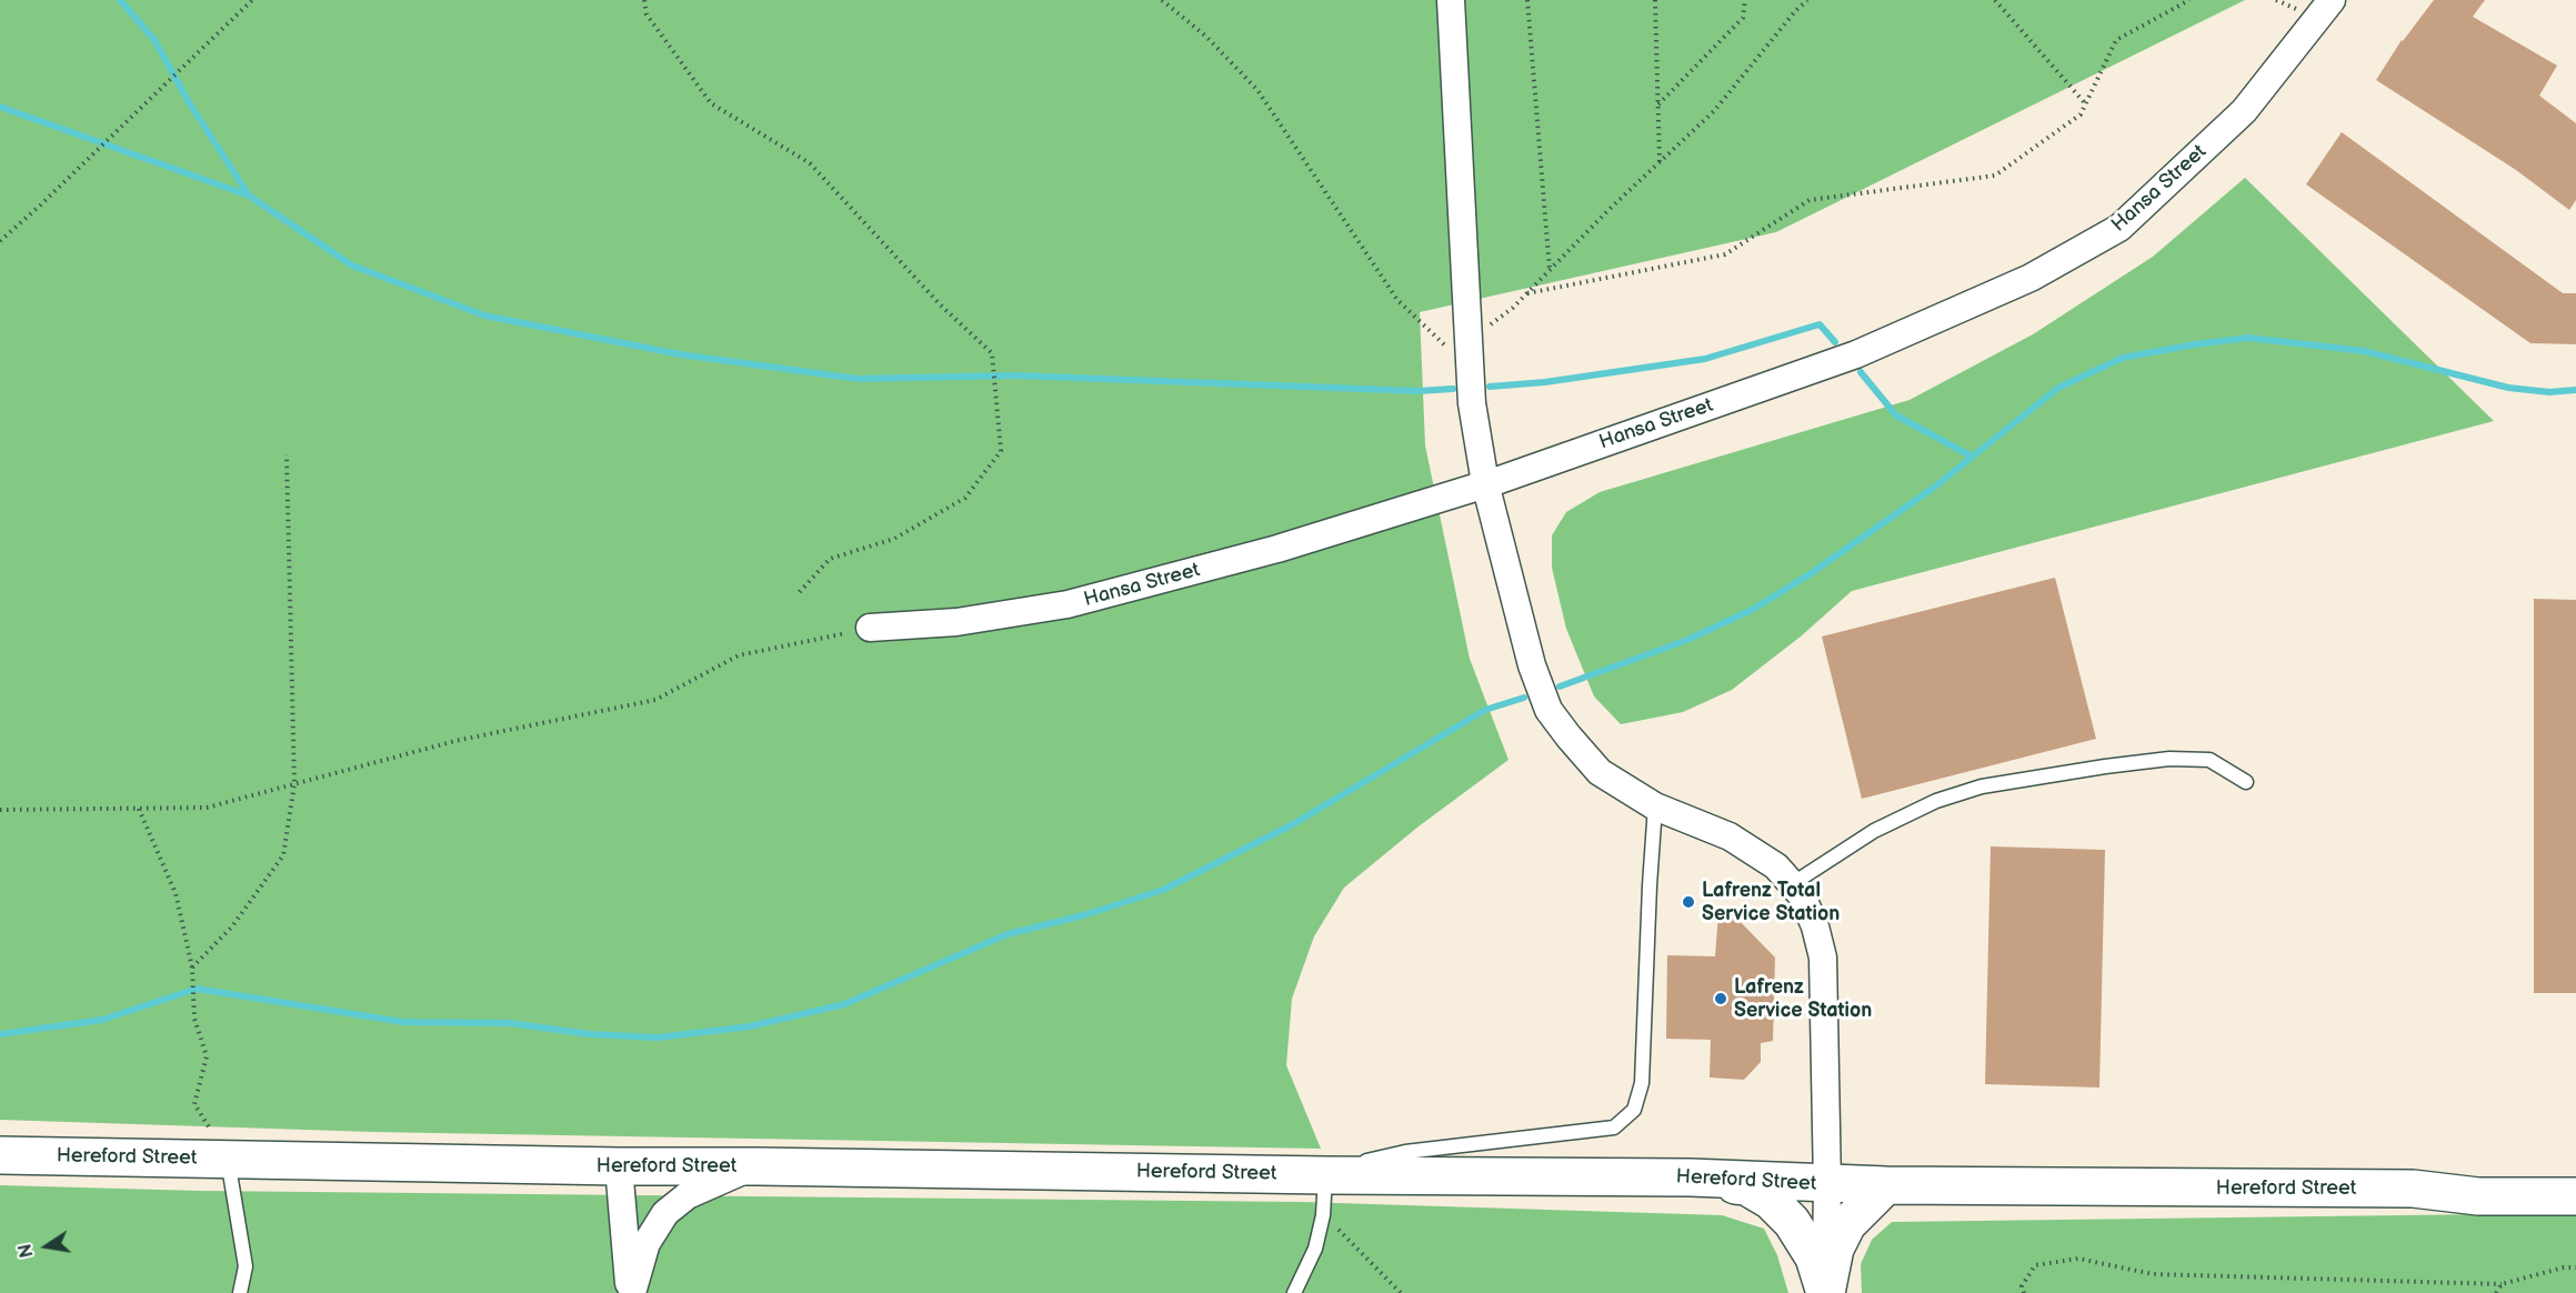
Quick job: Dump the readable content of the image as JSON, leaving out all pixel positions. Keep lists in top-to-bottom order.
{
  "streets": {
    "main road": ["Hereford Street"],
    "street": ["Hansa Street"]
  },
  "places": ["Lafrenz Total Service Station", "Lafrenz Service Station"],
  "north": "left"
}
